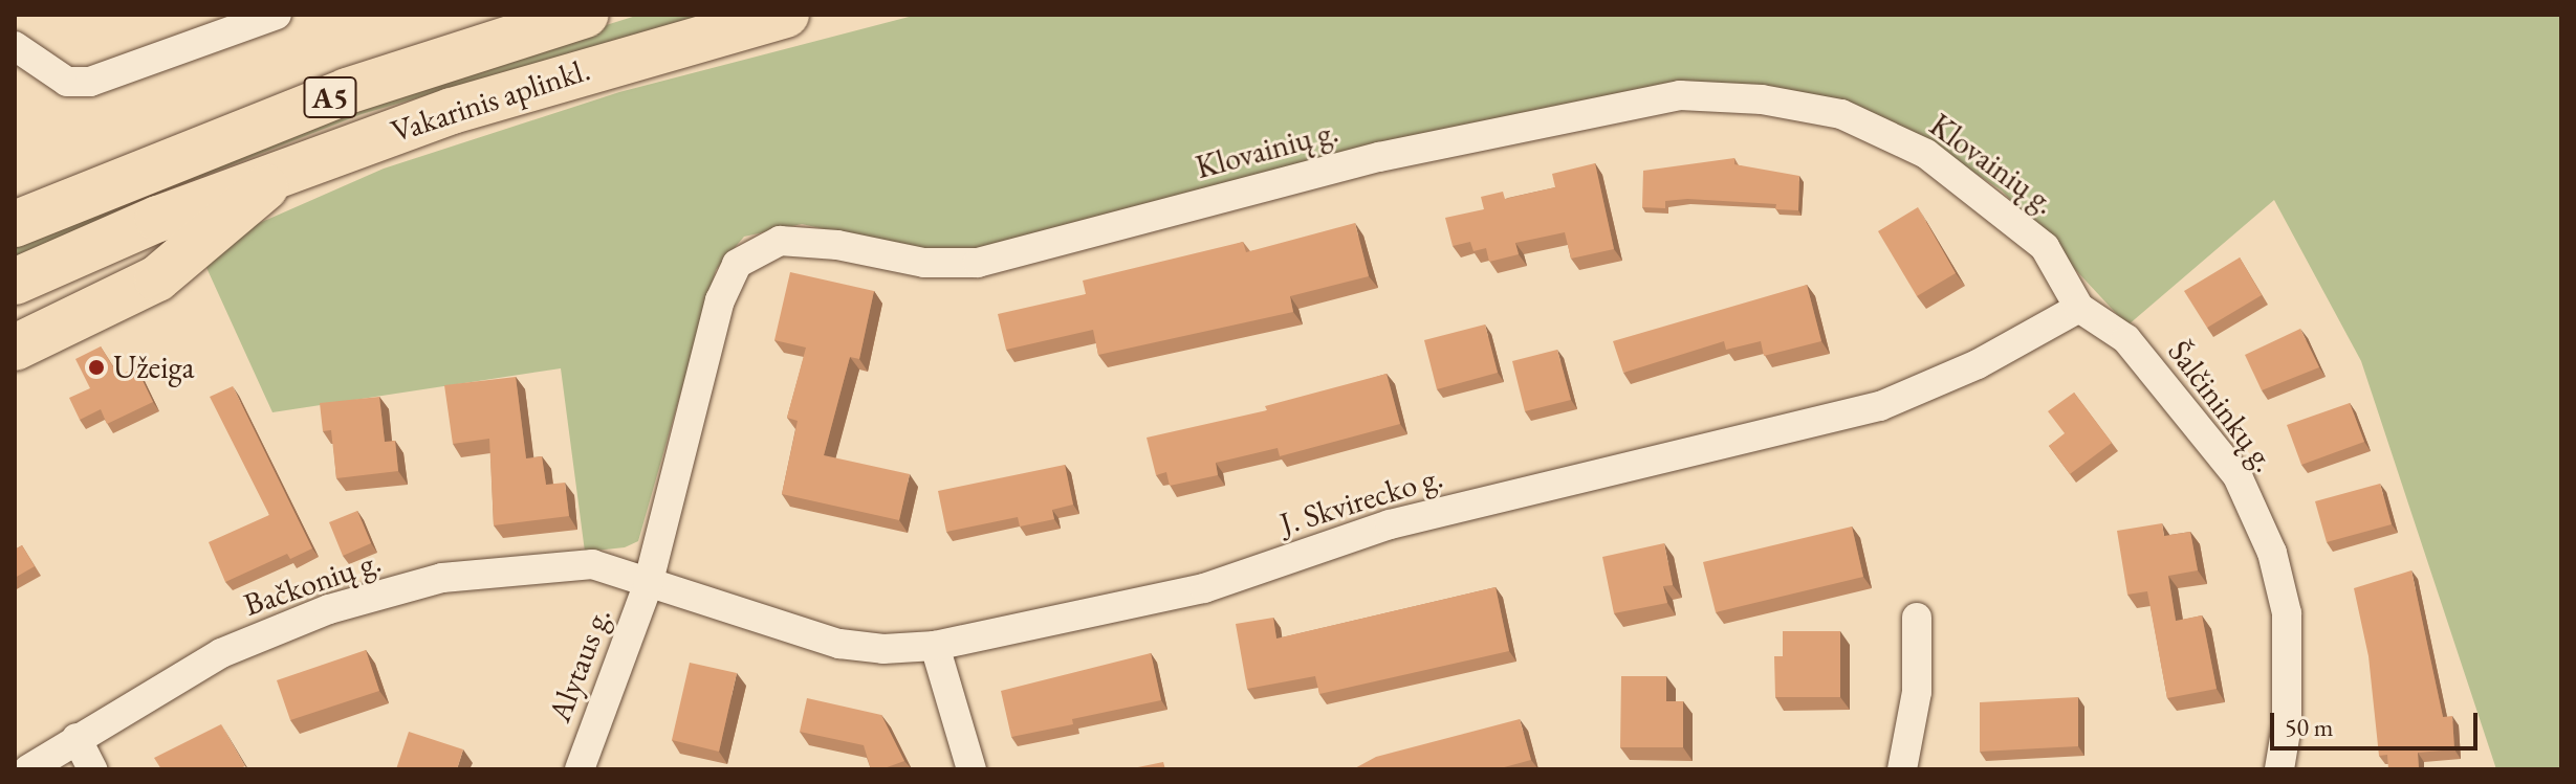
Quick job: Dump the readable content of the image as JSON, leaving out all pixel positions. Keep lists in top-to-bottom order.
{
  "streets": {
    "highway": ["A5", "Vakarinis aplinkl."],
    "street": [
      "Klovainių g.",
      "Šalčininkų g.",
      "J. Skvirecko g.",
      "Bačkonių g.",
      "Alytaus g."
    ]
  },
  "crossings": [
    ["Klovainių g.", "Šalčininkų g."],
    ["Klovainių g.", "J. Skvirecko g."],
    ["Klovainių g.", "Bačkonių g."],
    ["Klovainių g.", "Alytaus g."],
    ["Šalčininkų g.", "J. Skvirecko g."],
    ["J. Skvirecko g.", "Bačkonių g."],
    ["J. Skvirecko g.", "Alytaus g."],
    ["Bačkonių g.", "Alytaus g."]
  ],
  "places": ["Užeiga"],
  "scale_bar": "50 m"
}
